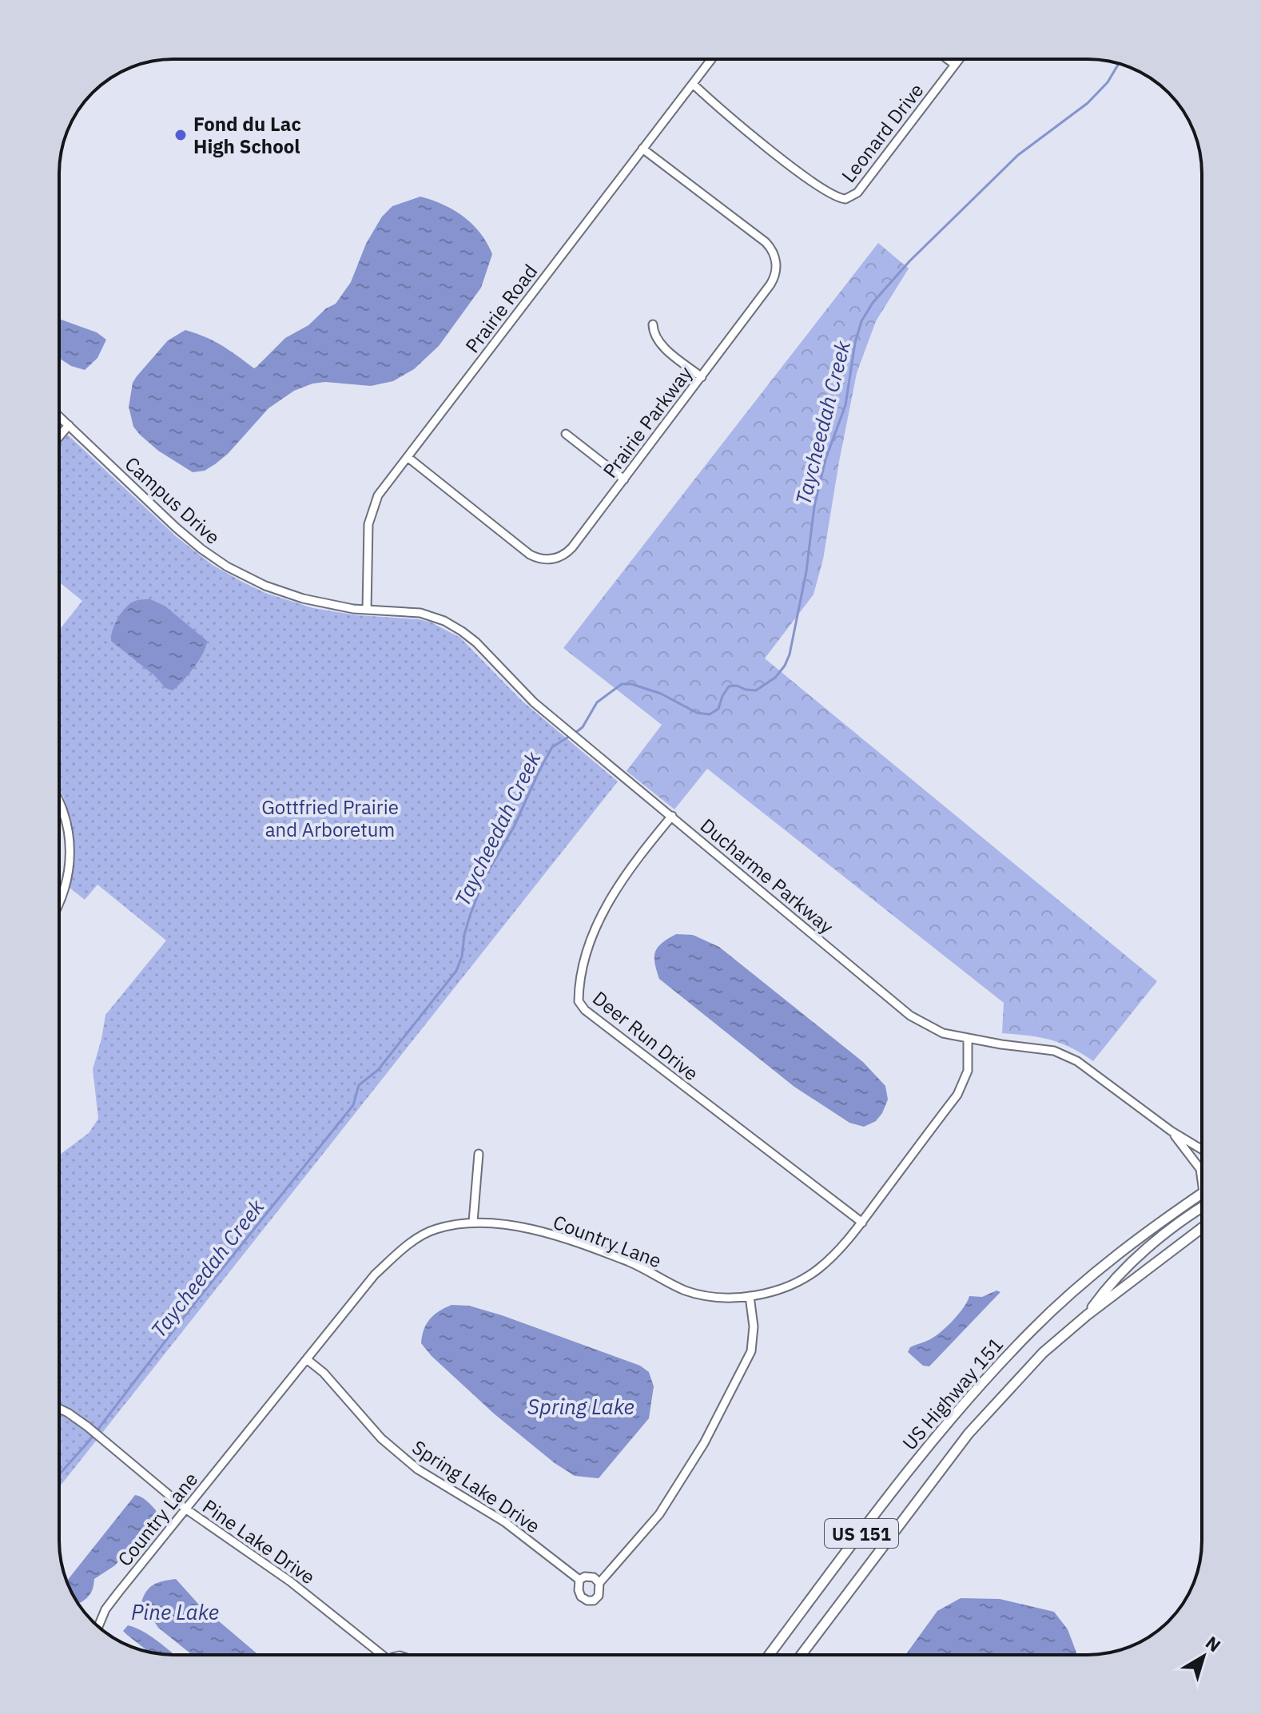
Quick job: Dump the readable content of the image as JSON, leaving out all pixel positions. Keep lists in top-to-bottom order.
{
  "streets": {
    "main road": ["US Highway 151", "US 151"],
    "street": [
      "Leonard Drive",
      "Prairie Road",
      "Prairie Parkway",
      "Campus Drive",
      "Ducharme Parkway",
      "Deer Run Drive",
      "Country Lane",
      "Spring Lake Drive",
      "Pine Lake Drive"
    ]
  },
  "crossings": [
    ["Leonard Drive", "Prairie Road"],
    ["Prairie Road", "Prairie Parkway"],
    ["Prairie Road", "Campus Drive"],
    ["Prairie Road", "Ducharme Parkway"],
    ["Campus Drive", "Ducharme Parkway"],
    ["Ducharme Parkway", "Deer Run Drive"],
    ["Ducharme Parkway", "Country Lane"],
    ["Deer Run Drive", "Country Lane"],
    ["Country Lane", "Spring Lake Drive"],
    ["Country Lane", "Pine Lake Drive"]
  ],
  "water": ["Taycheedah Creek", "Spring Lake", "Pine Lake"],
  "parks": ["Gottfried Prairie and Arboretum"],
  "places": ["Fond du Lac High School"],
  "north": "top right"
}
